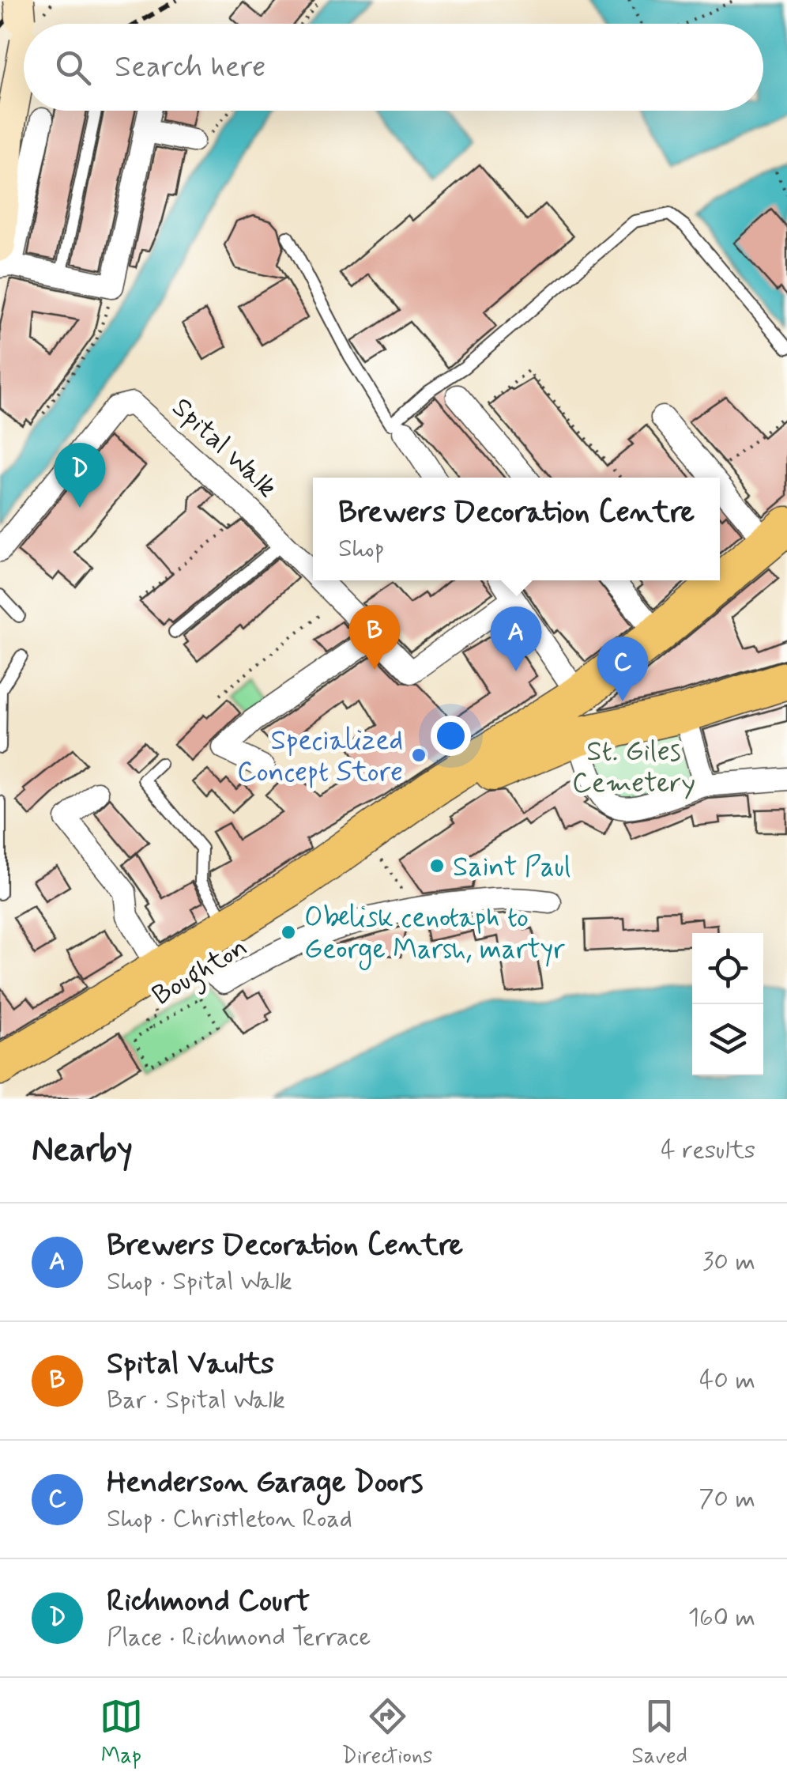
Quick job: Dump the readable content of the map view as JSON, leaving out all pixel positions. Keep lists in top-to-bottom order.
{
  "streets": {
    "highway": ["Boughton"],
    "street": ["Spital Walk"]
  },
  "parks": ["St. Giles Cemetery"],
  "places": ["Specialized Concept Store", "Saint Paul", "Obelisk cenotaph to George Marsh, martyr"],
  "page": {
    "search": "Search here",
    "pins": [
      "D",
      "B",
      "A",
      "C"
    ],
    "popup": ["Brewers Decoration Centre", "Shop"],
    "heading": ["Nearby", "4 results"],
    "list": [
      {
        "mark": "A",
        "name": "Brewers Decoration Centre",
        "note": "Shop · Spital Walk",
        "value": "30 m"
      },
      {
        "mark": "B",
        "name": "Spital Vaults",
        "note": "Bar · Spital Walk",
        "value": "40 m"
      },
      {
        "mark": "C",
        "name": "Henderson Garage Doors",
        "note": "Shop · Christleton Road",
        "value": "70 m"
      },
      {
        "mark": "D",
        "name": "Richmond Court",
        "note": "Place · Richmond Terrace",
        "value": "160 m"
      }
    ],
    "nav": ["Map", "Directions", "Saved"]
  }
}
